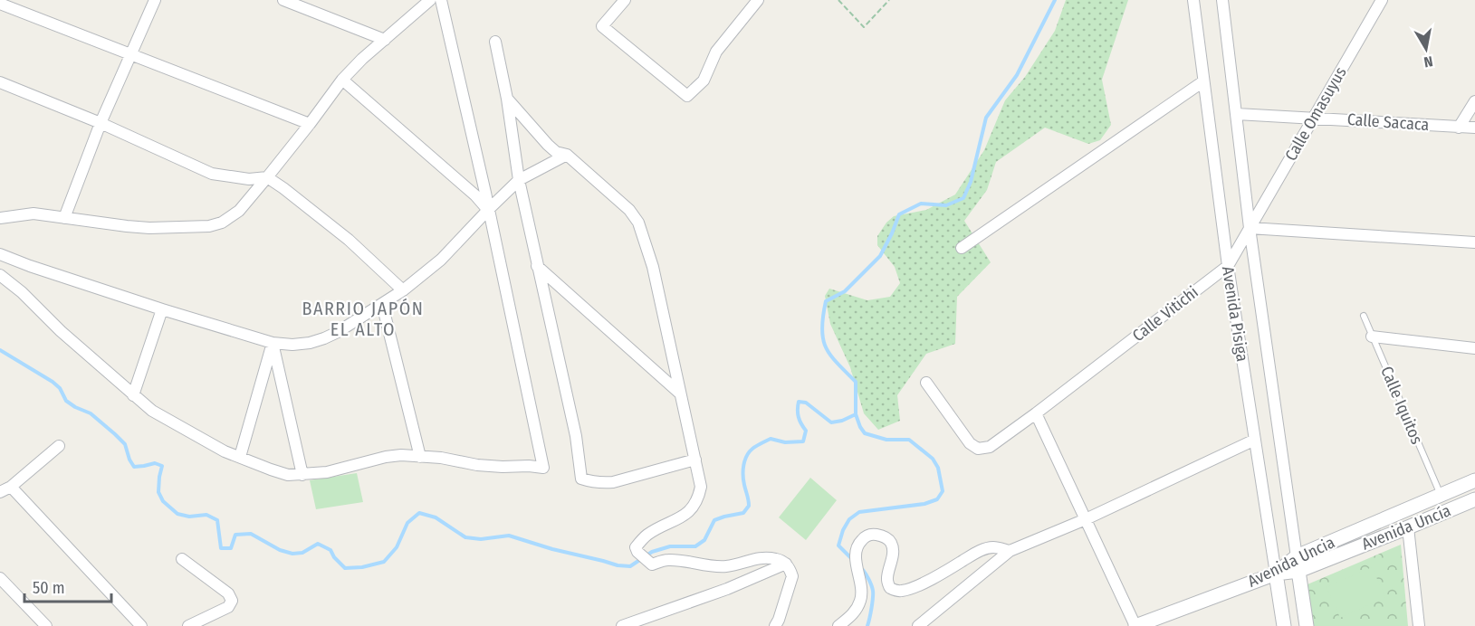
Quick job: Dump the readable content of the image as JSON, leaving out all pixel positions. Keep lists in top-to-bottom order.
{
  "streets": {
    "street": [
      "Calle Omasuyus",
      "Calle Sacaca",
      "Calle Vitichi",
      "Avenida Pisiga",
      "Avenida Uncía",
      "Avenida Uncia"
    ],
    "lane": ["Calle Iquitos"]
  },
  "crossings": [
    ["Calle Omasuyus", "Calle Sacaca"],
    ["Calle Omasuyus", "Calle Vitichi"],
    ["Calle Omasuyus", "Avenida Pisiga"],
    ["Calle Sacaca", "Avenida Pisiga"],
    ["Calle Vitichi", "Avenida Pisiga"],
    ["Avenida Pisiga", "Avenida Uncía"],
    ["Avenida Pisiga", "Avenida Uncia"],
    ["Calle Iquitos", "Avenida Uncia"],
    ["Avenida Uncía", "Avenida Uncia"]
  ],
  "districts": ["BARRIO JAPÓN EL ALTO"],
  "scale_bar": "50 m",
  "north": "bottom"
}
